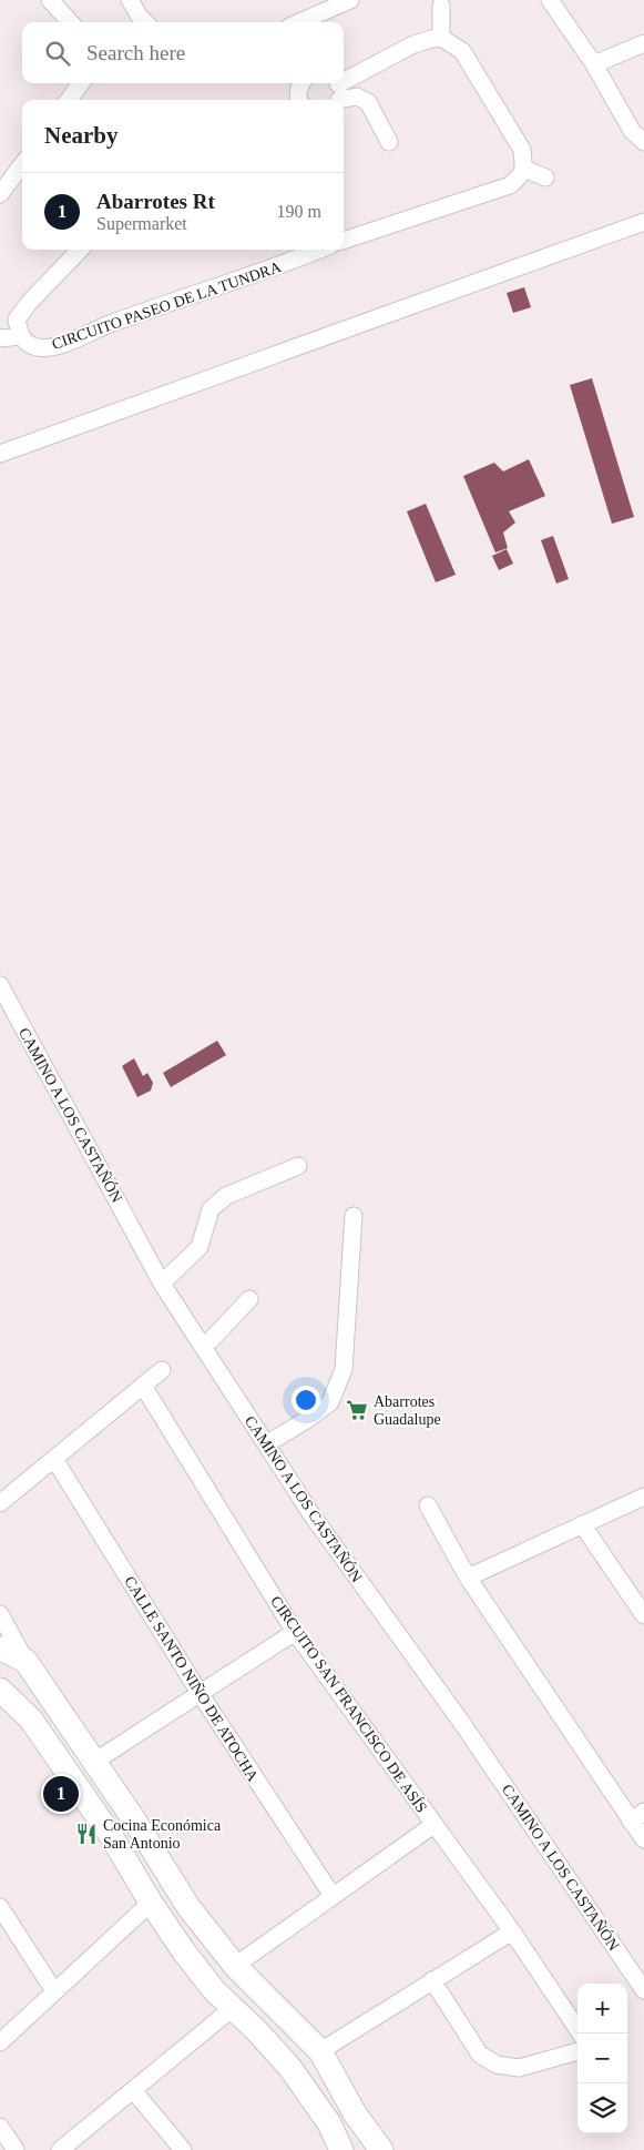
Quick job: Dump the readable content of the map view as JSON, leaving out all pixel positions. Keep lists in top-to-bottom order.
{
  "streets": {
    "street": [
      "CIRCUITO PASEO DE LA TUNDRA",
      "CAMINO A LOS CASTAÑÓN",
      "CALLE SANTO NIÑO DE ATOCHA",
      "CIRCUITO SAN FRANCISCO DE ASÍS"
    ]
  },
  "places": {
    "supermarket": ["Abarrotes Guadalupe"],
    "restaurant": ["Cocina Económica San Antonio"]
  },
  "page": {
    "search": "Search here",
    "heading": "Nearby",
    "list": [
      {
        "mark": "1",
        "name": "Abarrotes Rt",
        "note": "Supermarket",
        "value": "190 m"
      }
    ],
    "pins": "1",
    "map_buttons": ["+", "−"]
  }
}
